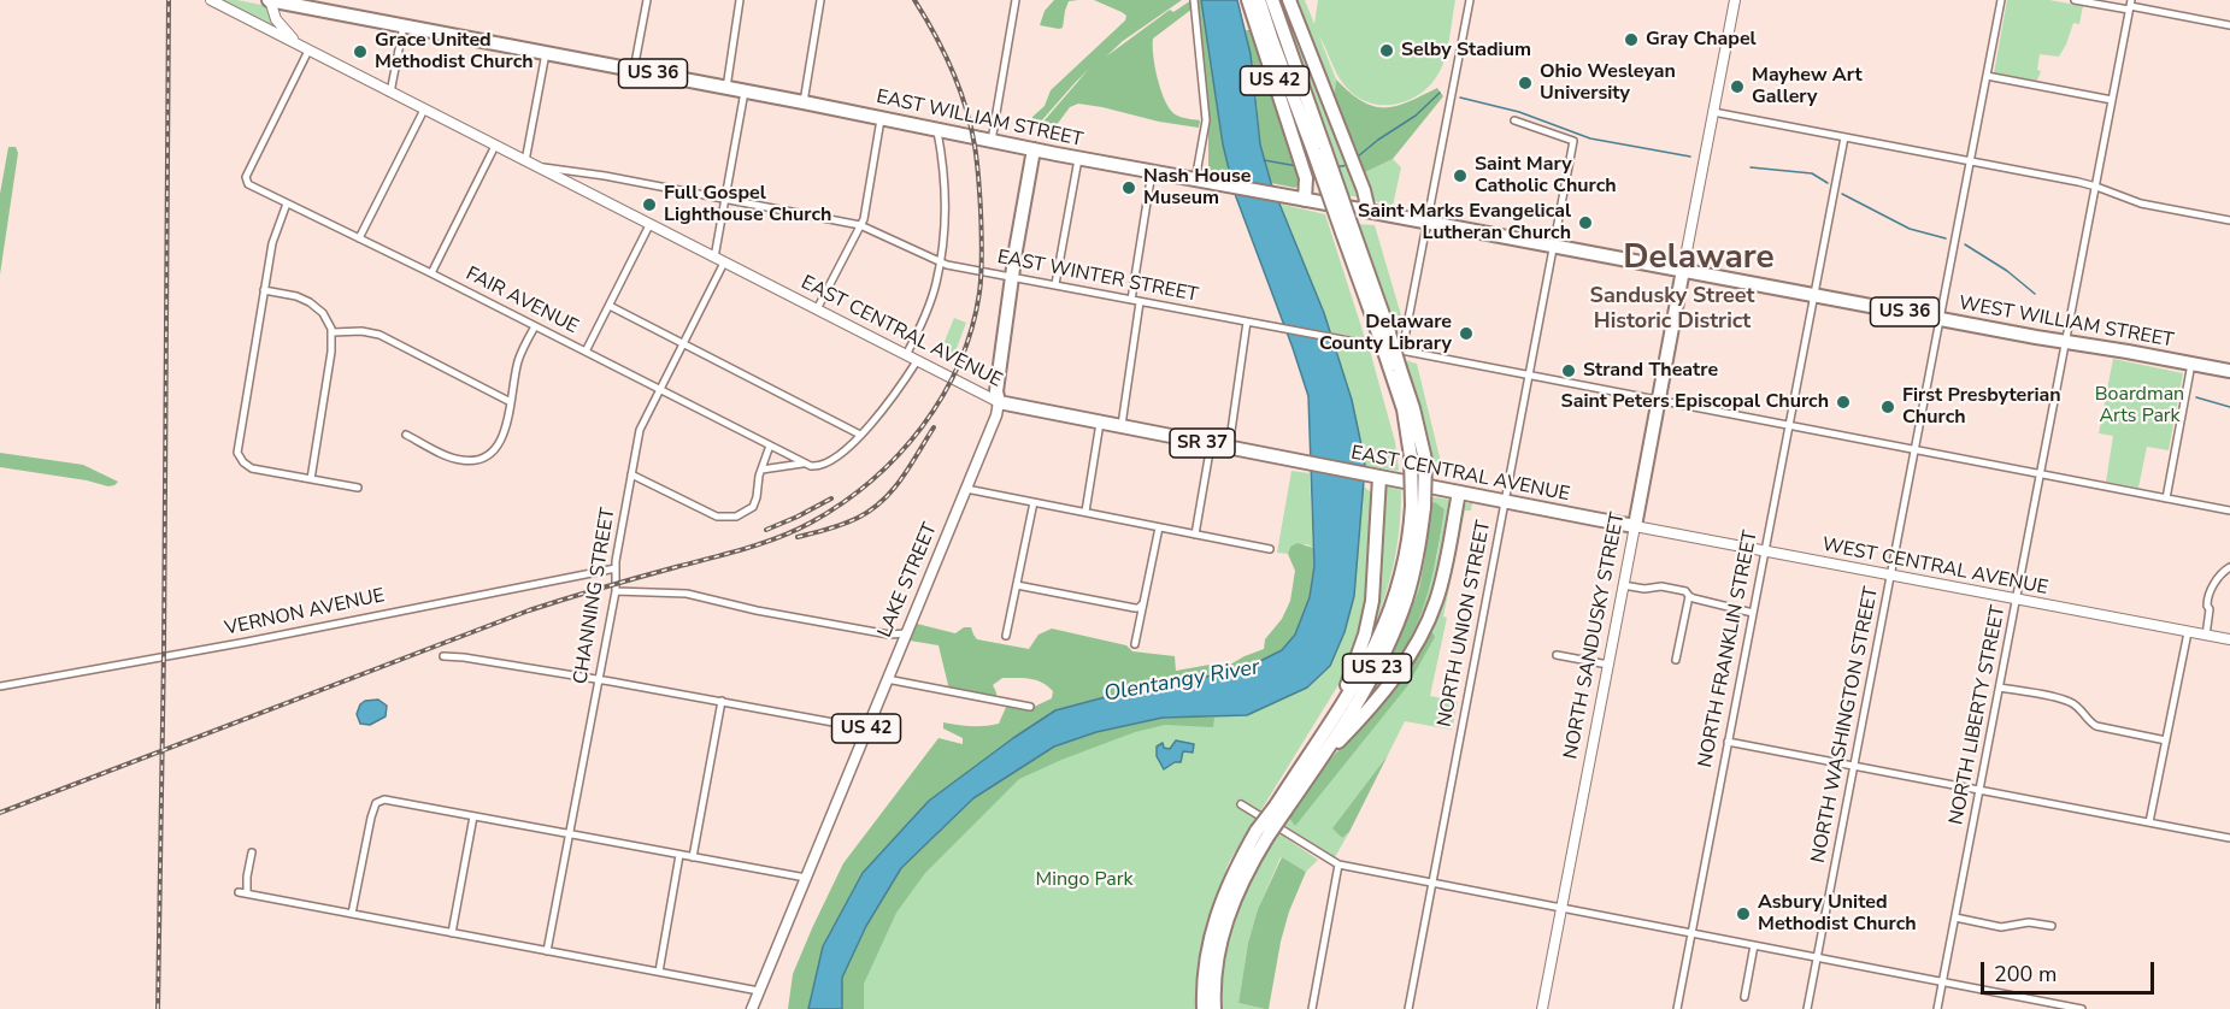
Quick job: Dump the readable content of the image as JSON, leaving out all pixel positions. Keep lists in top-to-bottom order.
{
  "streets": {
    "highway": [
      "US 36",
      "US 42",
      "EAST WILLIAM STREET",
      "WEST WILLIAM STREET",
      "EAST CENTRAL AVENUE",
      "SR 37",
      "LAKE STREET",
      "NORTH SANDUSKY STREET",
      "US 23"
    ],
    "main road": ["WEST CENTRAL AVENUE"],
    "street": [
      "EAST WINTER STREET",
      "FAIR AVENUE",
      "CHANNING STREET",
      "VERNON AVENUE",
      "NORTH UNION STREET",
      "NORTH FRANKLIN STREET",
      "NORTH LIBERTY STREET",
      "NORTH WASHINGTON STREET"
    ]
  },
  "crossings": [
    ["US 42", "EAST WILLIAM STREET"],
    ["EAST WILLIAM STREET", "WEST WILLIAM STREET"],
    ["EAST WILLIAM STREET", "SR 37"],
    ["EAST WILLIAM STREET", "LAKE STREET"],
    ["EAST WILLIAM STREET", "CHANNING STREET"],
    ["EAST WILLIAM STREET", "NORTH UNION STREET"],
    ["EAST WILLIAM STREET", "NORTH SANDUSKY STREET"],
    ["EAST WINTER STREET", "EAST CENTRAL AVENUE"],
    ["EAST WINTER STREET", "LAKE STREET"],
    ["EAST WINTER STREET", "CHANNING STREET"],
    ["EAST WINTER STREET", "NORTH UNION STREET"],
    ["EAST WINTER STREET", "NORTH SANDUSKY STREET"],
    ["EAST WINTER STREET", "NORTH FRANKLIN STREET"],
    ["EAST WINTER STREET", "NORTH LIBERTY STREET"],
    ["EAST WINTER STREET", "NORTH WASHINGTON STREET"],
    ["FAIR AVENUE", "EAST CENTRAL AVENUE"],
    ["FAIR AVENUE", "SR 37"],
    ["FAIR AVENUE", "CHANNING STREET"],
    ["WEST WILLIAM STREET", "NORTH SANDUSKY STREET"],
    ["WEST WILLIAM STREET", "NORTH FRANKLIN STREET"],
    ["WEST WILLIAM STREET", "NORTH LIBERTY STREET"],
    ["WEST WILLIAM STREET", "NORTH WASHINGTON STREET"],
    ["EAST CENTRAL AVENUE", "SR 37"],
    ["EAST CENTRAL AVENUE", "WEST CENTRAL AVENUE"],
    ["EAST CENTRAL AVENUE", "LAKE STREET"],
    ["EAST CENTRAL AVENUE", "CHANNING STREET"],
    ["EAST CENTRAL AVENUE", "NORTH UNION STREET"],
    ["EAST CENTRAL AVENUE", "NORTH SANDUSKY STREET"],
    ["WEST CENTRAL AVENUE", "NORTH SANDUSKY STREET"],
    ["WEST CENTRAL AVENUE", "NORTH FRANKLIN STREET"],
    ["WEST CENTRAL AVENUE", "NORTH LIBERTY STREET"],
    ["WEST CENTRAL AVENUE", "NORTH WASHINGTON STREET"],
    ["CHANNING STREET", "VERNON AVENUE"]
  ],
  "districts": ["Delaware", "Sandusky Street Historic District"],
  "water": ["Olentangy River"],
  "parks": ["Boardman Arts Park", "Mingo Park"],
  "places": [
    "Gray Chapel",
    "Selby Stadium",
    "Grace United Methodist Church",
    "Ohio Wesleyan University",
    "Mayhew Art Gallery",
    "Saint Mary Catholic Church",
    "Nash House Museum",
    "Full Gospel Lighthouse Church",
    "Saint Marks Evangelical Lutheran Church",
    "Delaware County Library",
    "Strand Theatre",
    "Saint Peters Episcopal Church",
    "First Presbyterian Church",
    "Asbury United Methodist Church"
  ],
  "scale_bar": "200 m"
}
